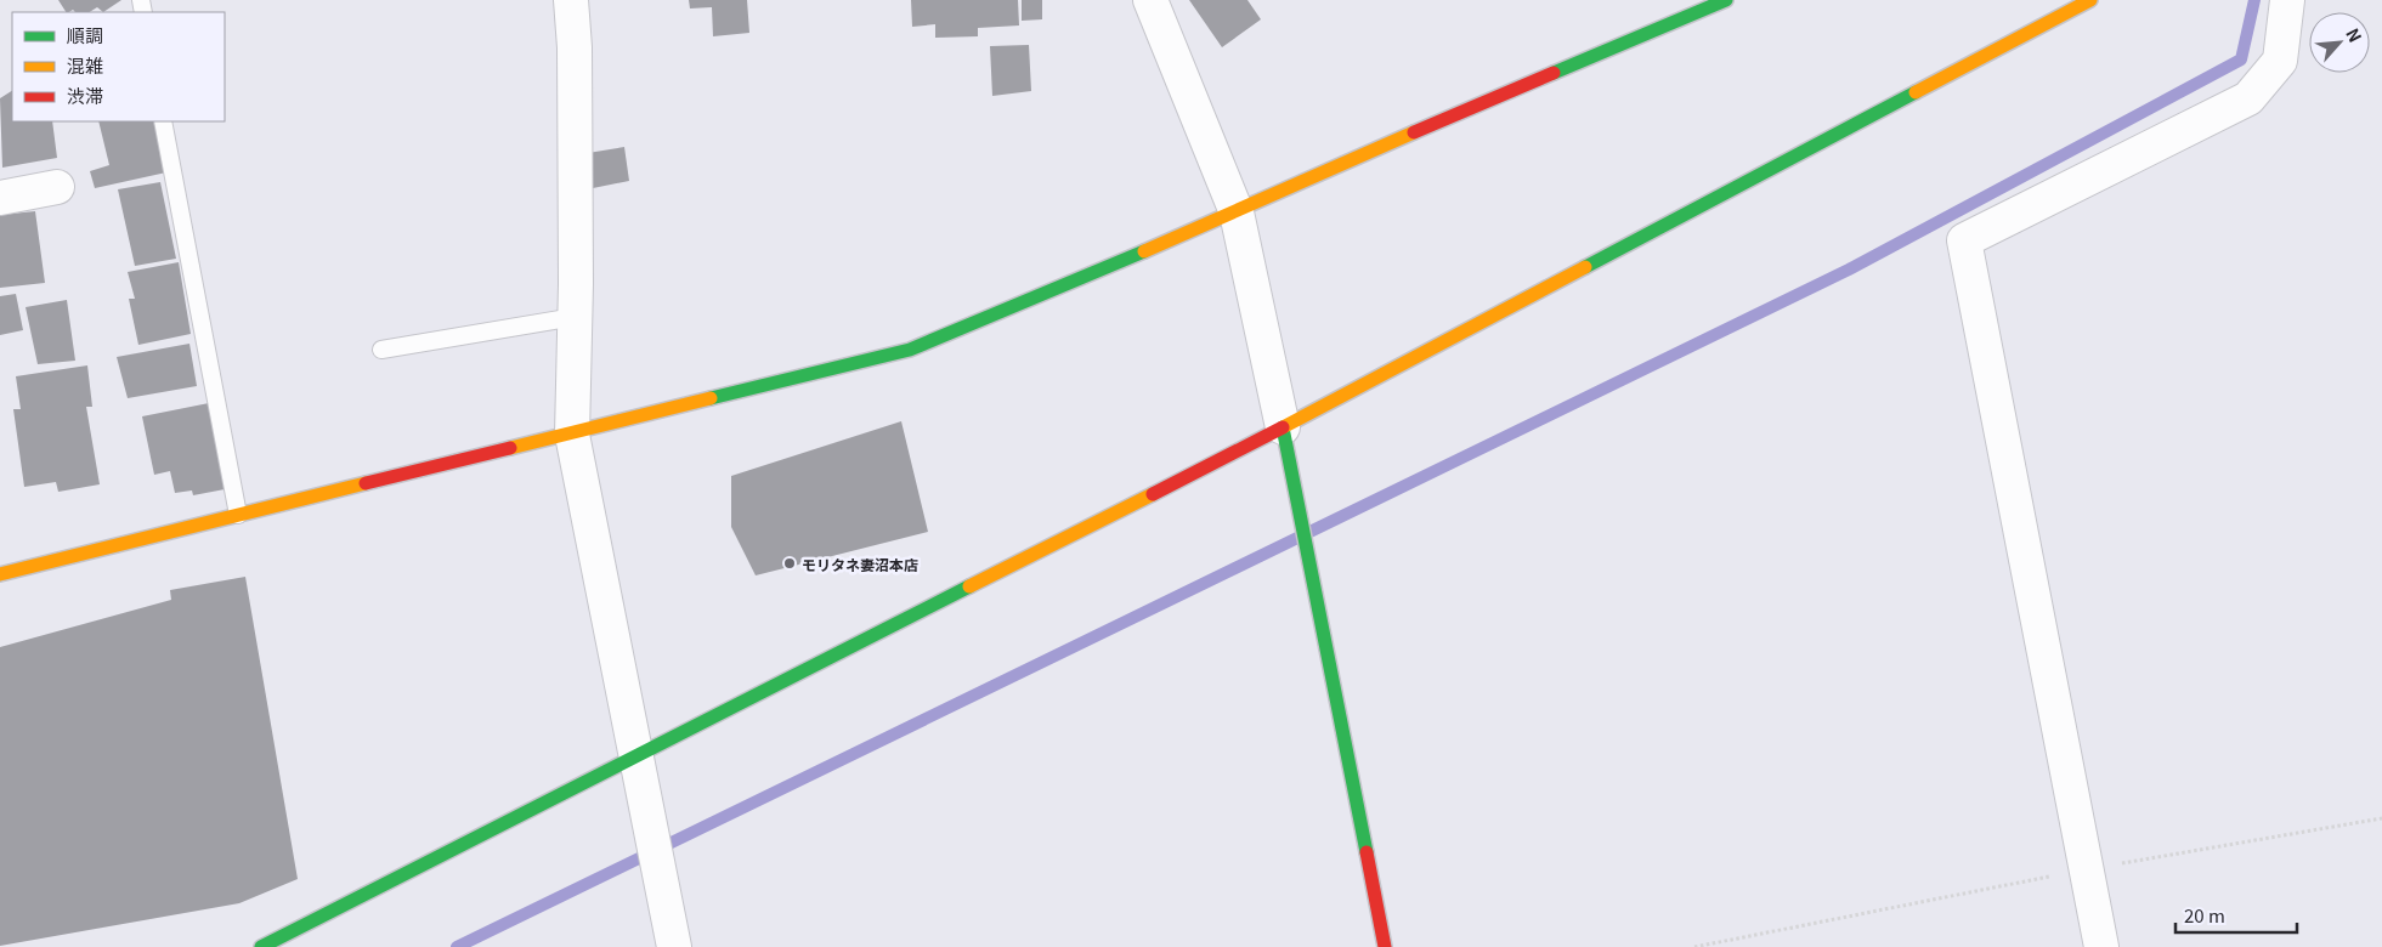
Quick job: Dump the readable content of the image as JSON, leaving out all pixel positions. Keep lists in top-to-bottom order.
{
  "places": ["モリタネ妻沼本店"],
  "legend": ["順調", "混雑", "渋滞"],
  "scale_bar": "20 m",
  "north": "top right"
}
